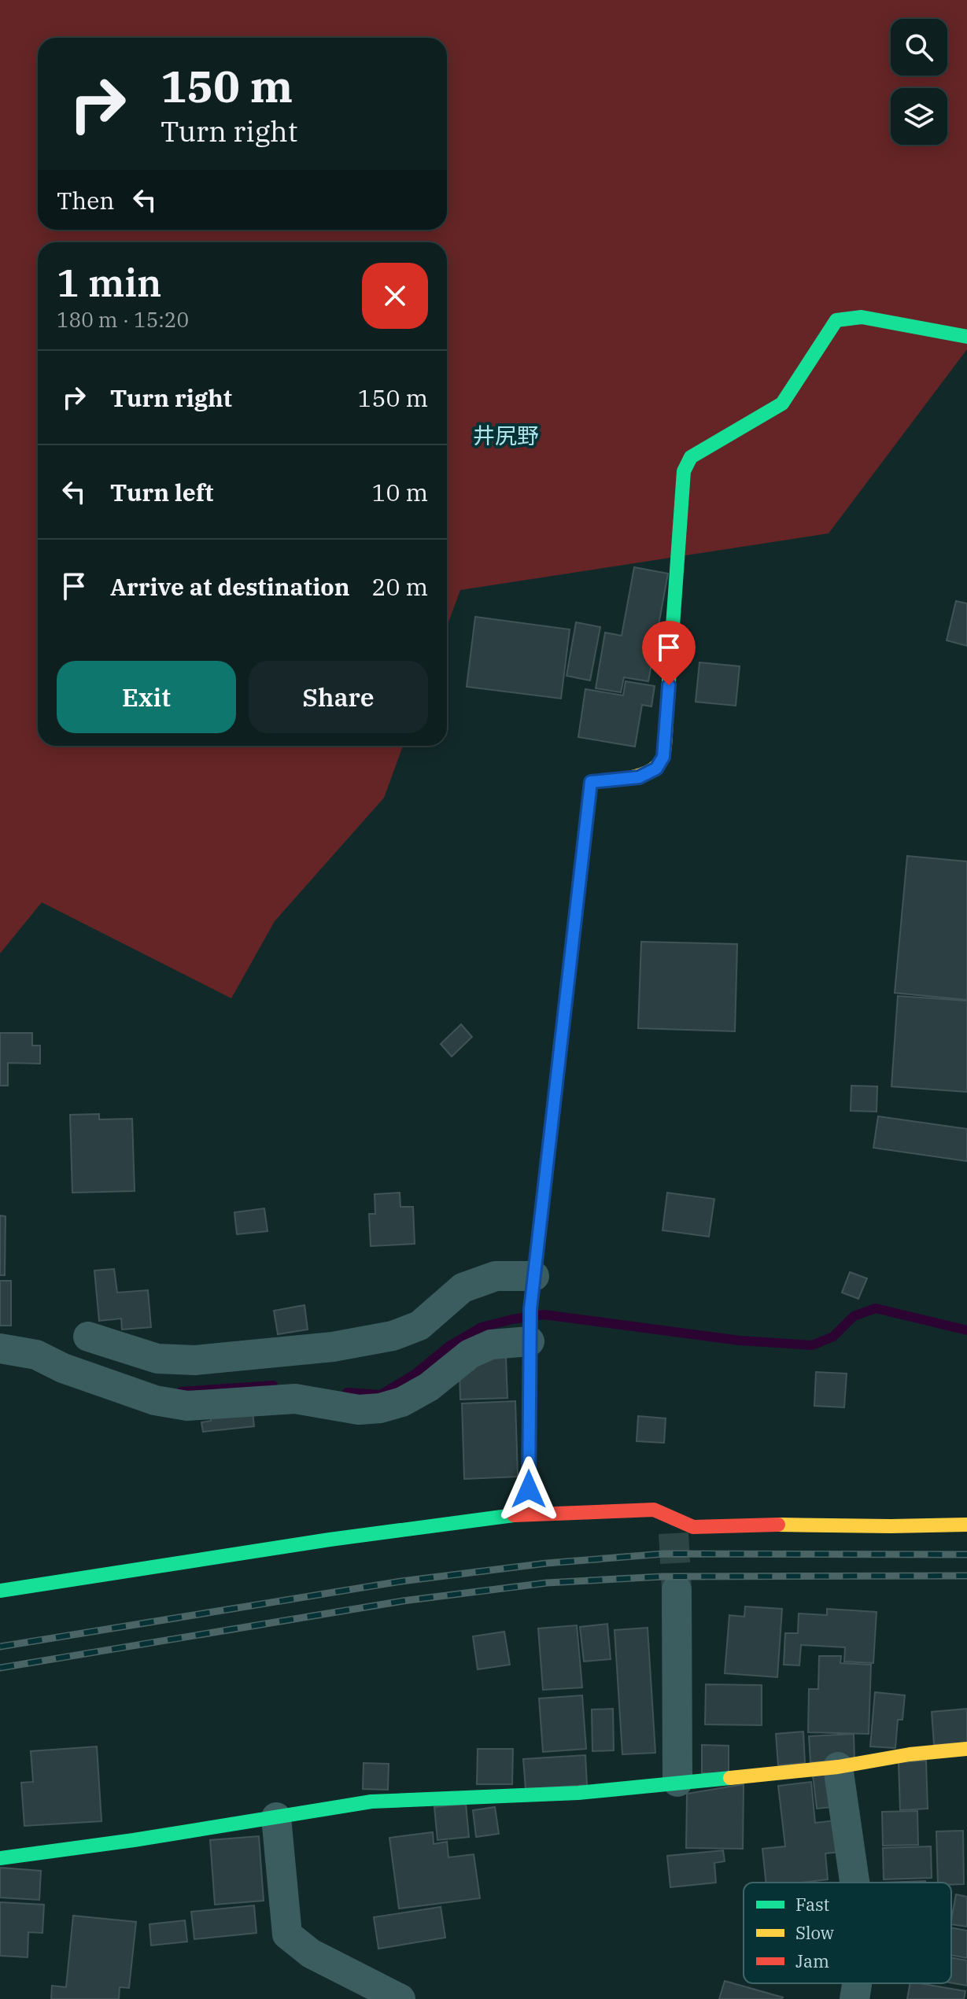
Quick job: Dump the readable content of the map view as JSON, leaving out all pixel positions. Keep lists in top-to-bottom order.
{
  "districts": ["井尻野"],
  "legend": ["Fast", "Slow", "Jam"],
  "page": {
    "turn": ["150 m", "Turn right"],
    "then": "Then",
    "heading": ["1 min", "180 m · 15:20"],
    "list": [
      {
        "name": "Turn right",
        "value": "150 m"
      },
      {
        "name": "Turn left",
        "value": "10 m"
      },
      {
        "name": "Arrive at destination",
        "value": "20 m"
      }
    ],
    "buttons": ["Exit", "Share"]
  }
}
